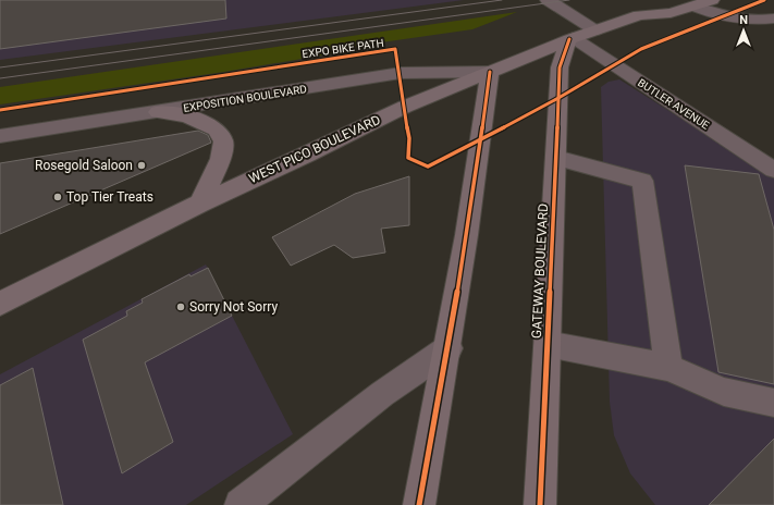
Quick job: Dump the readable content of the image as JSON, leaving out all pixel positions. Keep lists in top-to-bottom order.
{
  "streets": {
    "main road": ["WEST PICO BOULEVARD", "GATEWAY BOULEVARD"],
    "street": ["EXPOSITION BOULEVARD", "BUTLER AVENUE"],
    "cycle path": ["EXPO BIKE PATH"]
  },
  "crossings": [
    ["EXPOSITION BOULEVARD", "WEST PICO BOULEVARD"],
    ["BUTLER AVENUE", "WEST PICO BOULEVARD"],
    ["BUTLER AVENUE", "GATEWAY BOULEVARD"],
    ["WEST PICO BOULEVARD", "GATEWAY BOULEVARD"]
  ],
  "places": ["Rosegold Saloon", "Top Tier Treats", "Sorry Not Sorry"],
  "north": "top"
}
